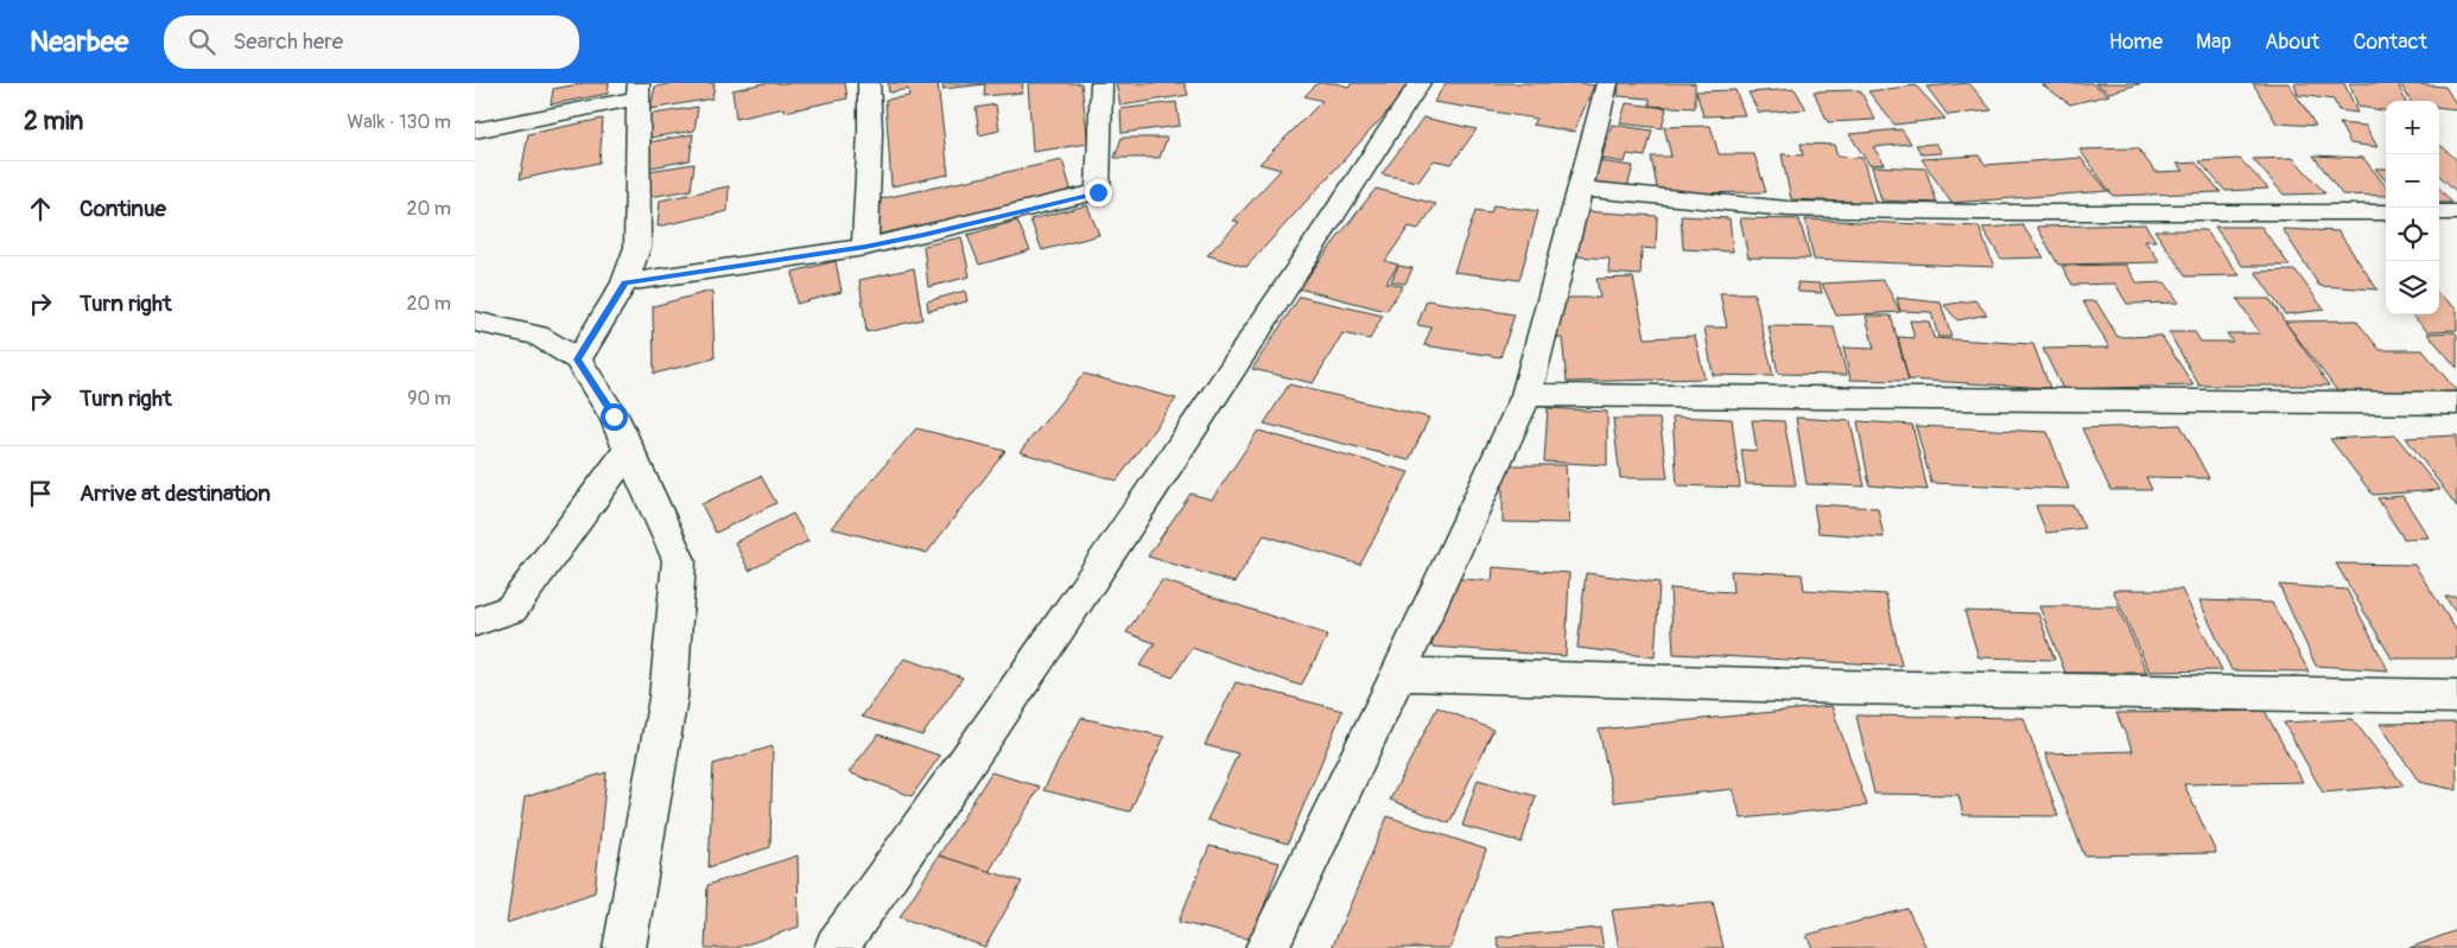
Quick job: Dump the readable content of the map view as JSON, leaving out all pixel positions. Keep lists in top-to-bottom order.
{
  "page": {
    "header": "Nearbee",
    "search": "Search here",
    "nav": [
      "Home",
      "Map",
      "About",
      "Contact"
    ],
    "heading": ["2 min", "Walk · 130 m"],
    "map_buttons": ["+", "−"],
    "list": [
      ["Continue", "20 m"],
      ["Turn right", "20 m"],
      ["Turn right", "90 m"],
      "Arrive at destination"
    ]
  }
}
